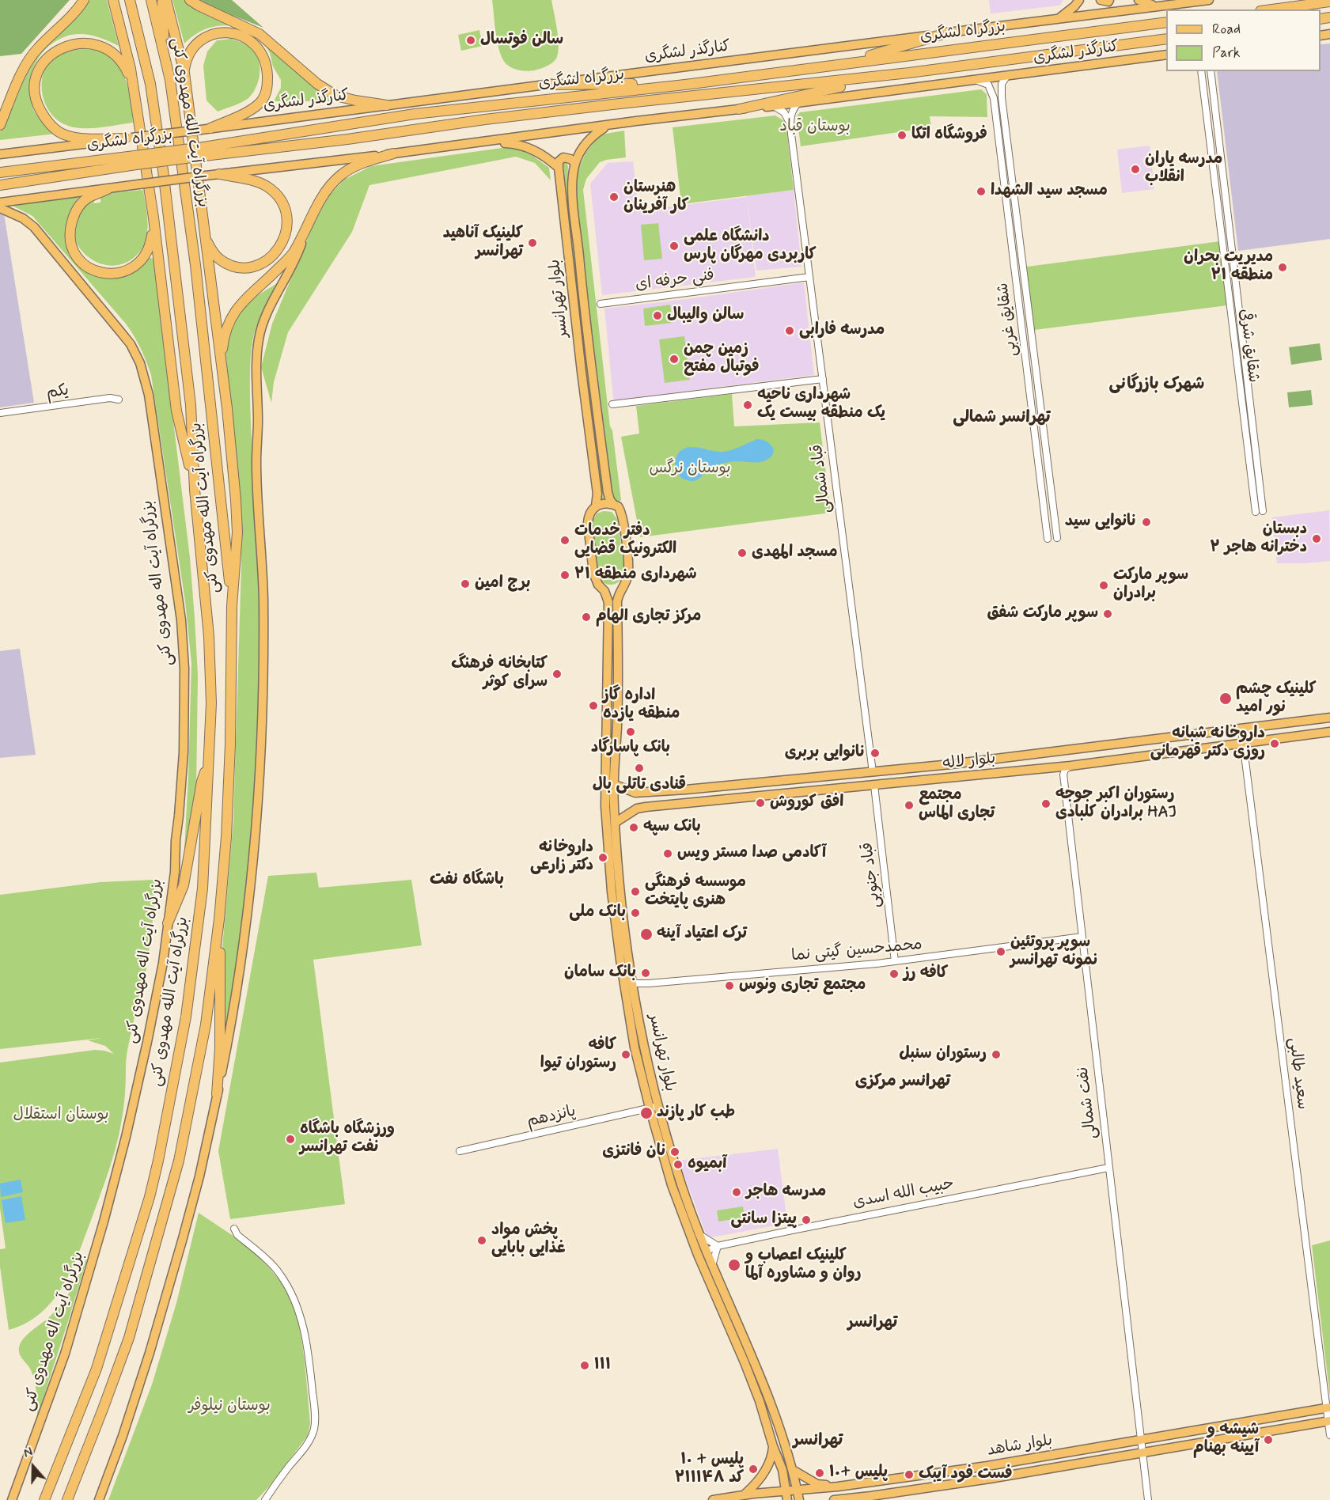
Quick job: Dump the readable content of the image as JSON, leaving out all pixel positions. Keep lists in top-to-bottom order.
{
  "streets": {
    "highway": ["بزرگراه لشگری", "بزرگراه آیت الله مهدوی کنی"],
    "main road": [
      "کنارگذر لشگری",
      "بلوار تهرانسر",
      "بزرگراه آیت اله مهدوی کنی",
      "بلوار لاله",
      "بلوار شاهد"
    ],
    "street": [
      "فنی حرفه ای",
      "شقایق غربی",
      "شقایق شرقی",
      "یکم",
      "قباد شمالی",
      "قباد جنوبی",
      "محمدحسین گیتی نما",
      "سعید طالبی",
      "نفت شمالی",
      "پانزدهم",
      "حبیب الله اسدی"
    ]
  },
  "crossings": [
    ["کنارگذر لشگری", "بلوار تهرانسر"],
    ["فنی حرفه ای", "قباد شمالی"],
    ["بلوار تهرانسر", "بلوار لاله"],
    ["بلوار تهرانسر", "محمدحسین گیتی نما"],
    ["بلوار تهرانسر", "پانزدهم"],
    ["بلوار تهرانسر", "حبیب الله اسدی"],
    ["بلوار تهرانسر", "بلوار شاهد"],
    ["قباد شمالی", "بلوار لاله"],
    ["بلوار لاله", "قباد جنوبی"],
    ["بلوار لاله", "سعید طالبی"],
    ["بلوار لاله", "نفت شمالی"],
    ["قباد جنوبی", "محمدحسین گیتی نما"],
    ["محمدحسین گیتی نما", "نفت شمالی"],
    ["سعید طالبی", "بلوار شاهد"],
    ["نفت شمالی", "حبیب الله اسدی"],
    ["نفت شمالی", "بلوار شاهد"]
  ],
  "districts": [
    "شهرک بازرگانی",
    "تهرانسر شمالی",
    "باشگاه نفت",
    "تهرانسر مرکزی",
    "تهرانسر",
    "تهرانسر"
  ],
  "parks": [
    "بوستان قباد",
    "بوستان نرگس",
    "بوستان استقلال",
    "بوستان نیلوفر"
  ],
  "places": [
    "سالن فوتسال",
    "فروشگاه اتکا",
    "مدرسه یاران انقلاب",
    "مسجد سید الشهدا",
    "هنرستان کار آفرینان",
    "کلینیک آناهید تهرانسر",
    "دانشگاه علمی کاربردی مهرگان پارس",
    "مدیریت بحران منطقه ۲۱",
    "سالن والیبال",
    "مدرسه فارابی",
    "زمین چمن فوتبال مفتح",
    "شهرداری ناحیه یک منطقه بیست یک",
    "نانوایی سید",
    "دبستان دخترانه هاجر ۲",
    "دفتر خدمات الکترونیک قضایی",
    "مسجد المهدی",
    "شهرداری منطقه ۲۱",
    "برج امین",
    "سوپر مارکت برادران",
    "سوپر مارکت شفق",
    "مرکز تجاری الهام",
    "کتابخانه فرهنگ سرای کوثر",
    "کلینیک چشم نور امید",
    "اداره گاز منطقه یازده",
    "بانک پاسارگاد",
    "داروخانه شبانه روزی دکتر قهرمانی",
    "نانوایی بربری",
    "قنادی تاتلی بال",
    "افق کوروش",
    "رستوران اکبر جوجه برادران کلبادی HAJ",
    "مجتمع تجاری الماس",
    "بانک سپه",
    "آکادمی صدا مستر ویس",
    "داروخانه دکتر زارعی",
    "موسسه فرهنگی هنری پایتخت",
    "بانک ملی",
    "ترک اعتیاد آینه",
    "سوپر پروتئین نمونه تهرانسر",
    "بانک سامان",
    "کافه رز",
    "مجتمع تجاری ونوس",
    "کافه رستوران تیوا",
    "رستوران سنبل",
    "طب کار پازند",
    "ورزشگاه باشگاه نفت تهرانسر",
    "نان فانتزی",
    "آبمیوه",
    "مدرسه هاجر",
    "پیتزا سانتی",
    "پخش مواد غذایی بابایی",
    "کلینیک اعصاب و روان و مشاوره آلما",
    "۱۱۱",
    "شیشه و آیینه بهنام",
    "پلیس + ۱۰ کد ۲۱۱۱۴۸",
    "پلیس +۱۰",
    "فست فود آیبک"
  ],
  "legend": ["Road", "Park"],
  "north": "top"
}
